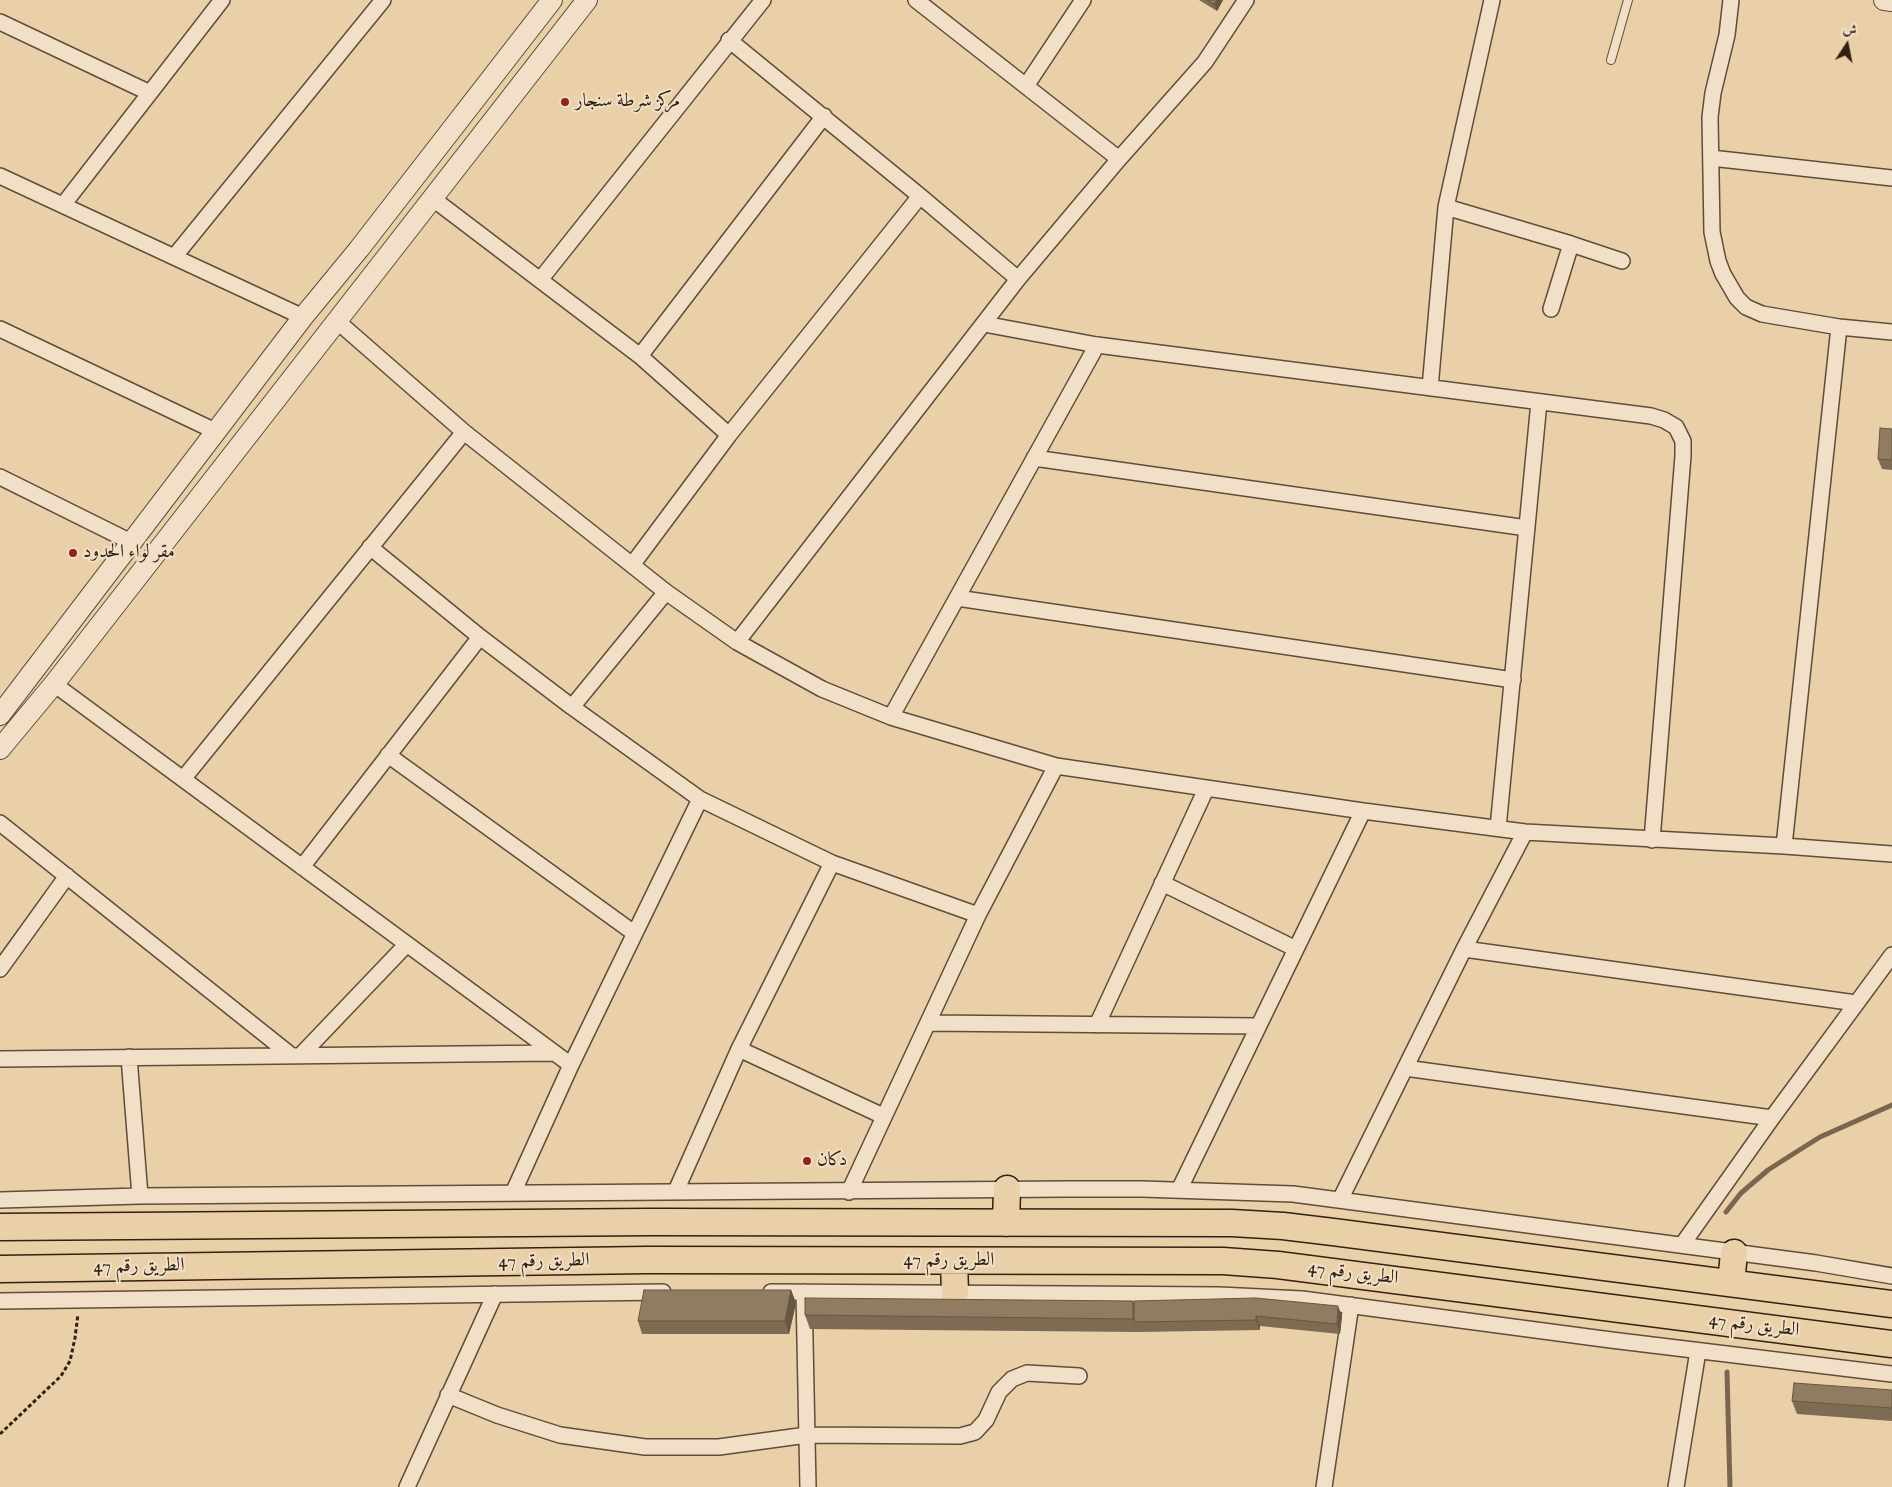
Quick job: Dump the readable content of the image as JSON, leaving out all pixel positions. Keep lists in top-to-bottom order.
{
  "streets": {
    "highway": ["الطريق رقم 47"]
  },
  "places": ["مركز شرطة سنجار", "مقر لواء الحدود", "دكان"],
  "north": "top"
}
